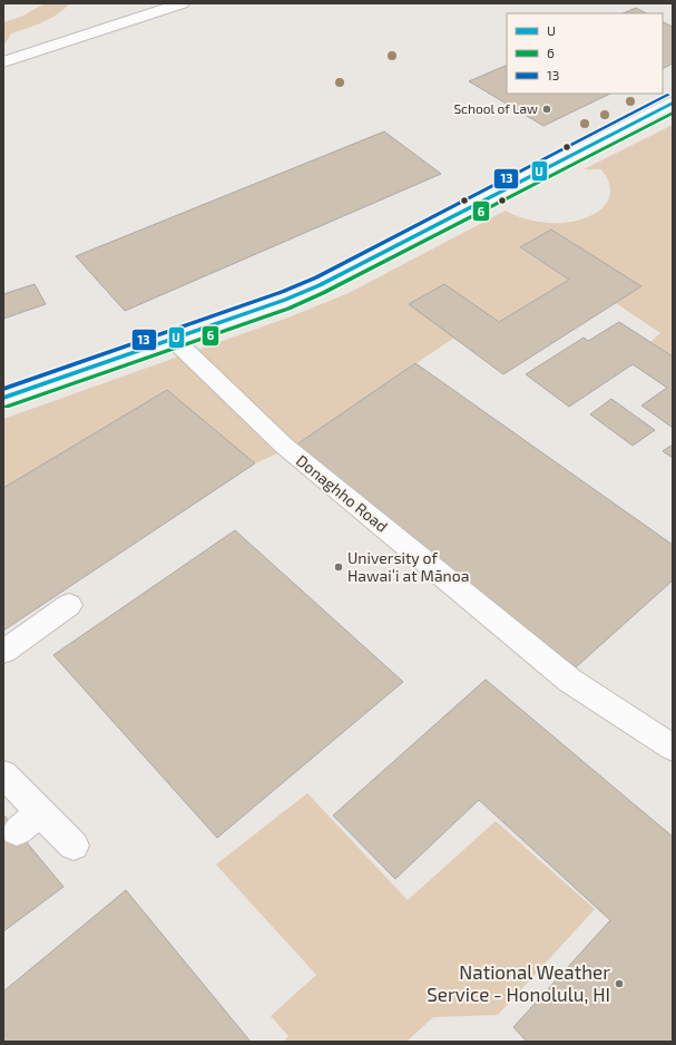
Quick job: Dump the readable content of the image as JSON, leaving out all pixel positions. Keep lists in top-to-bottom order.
{
  "streets": {
    "street": ["Donaghho Road"]
  },
  "places": ["School of Law", "University of Hawaiʻi at Mānoa", "National Weather Service - Honolulu, HI"],
  "lines": ["transit line 13", "transit line U", "transit line 6"],
  "legend": ["U", "6", "13"]
}
